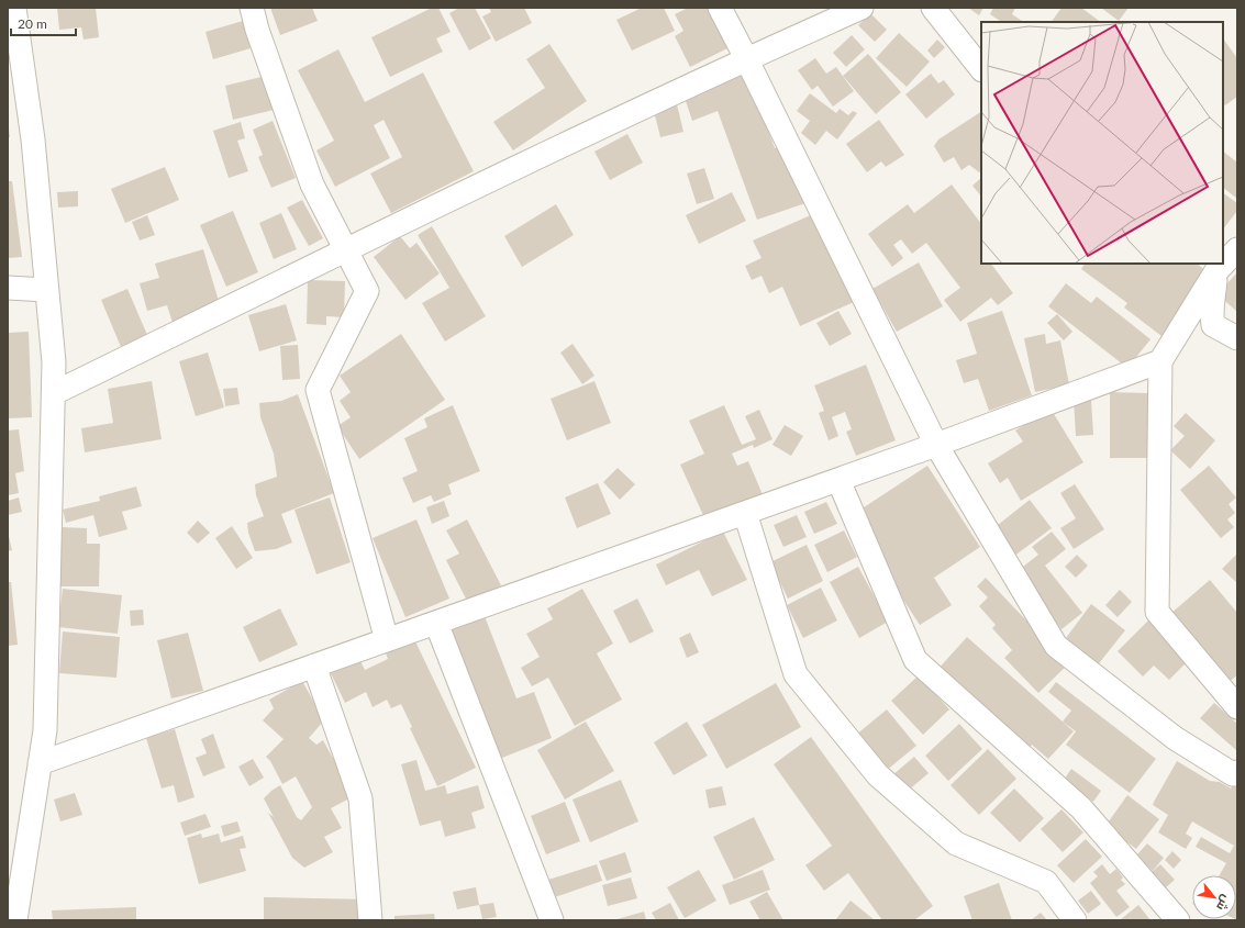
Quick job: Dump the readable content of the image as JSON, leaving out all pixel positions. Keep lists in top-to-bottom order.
{
  "scale_bar": "20 m",
  "north": "bottom right"
}
